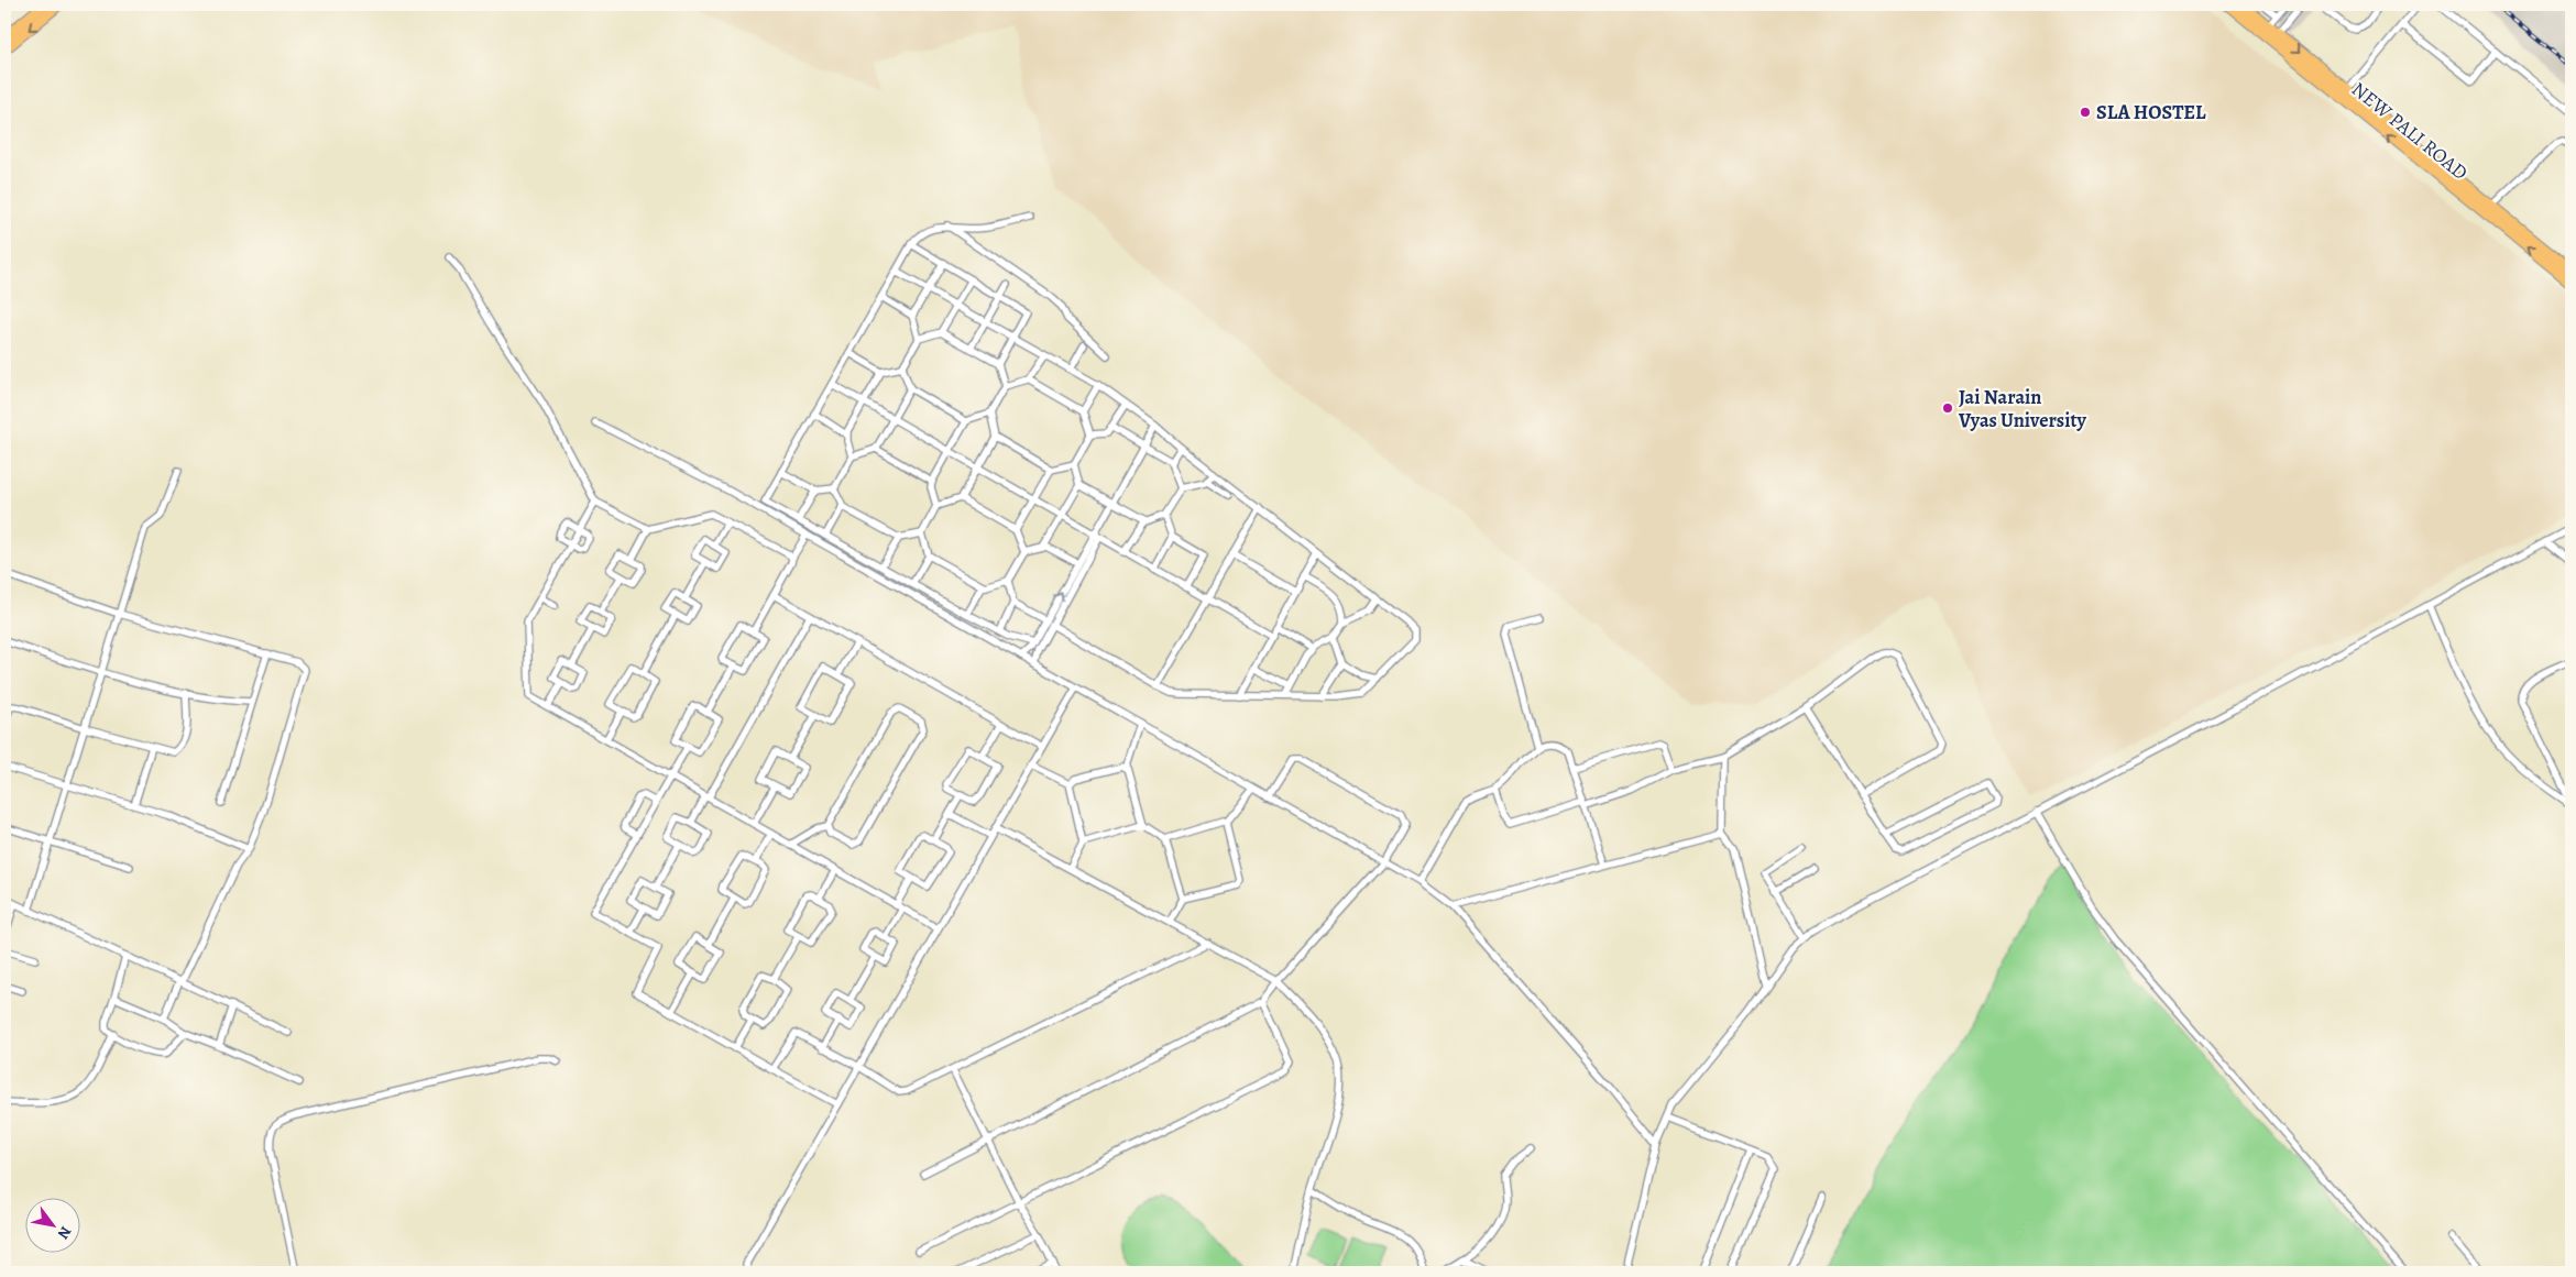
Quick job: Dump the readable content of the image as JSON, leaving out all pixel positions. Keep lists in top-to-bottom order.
{
  "streets": {
    "highway": ["NEW PALI ROAD"]
  },
  "places": ["SLA HOSTEL", "Jai Narain Vyas University"],
  "north": "bottom right"
}
